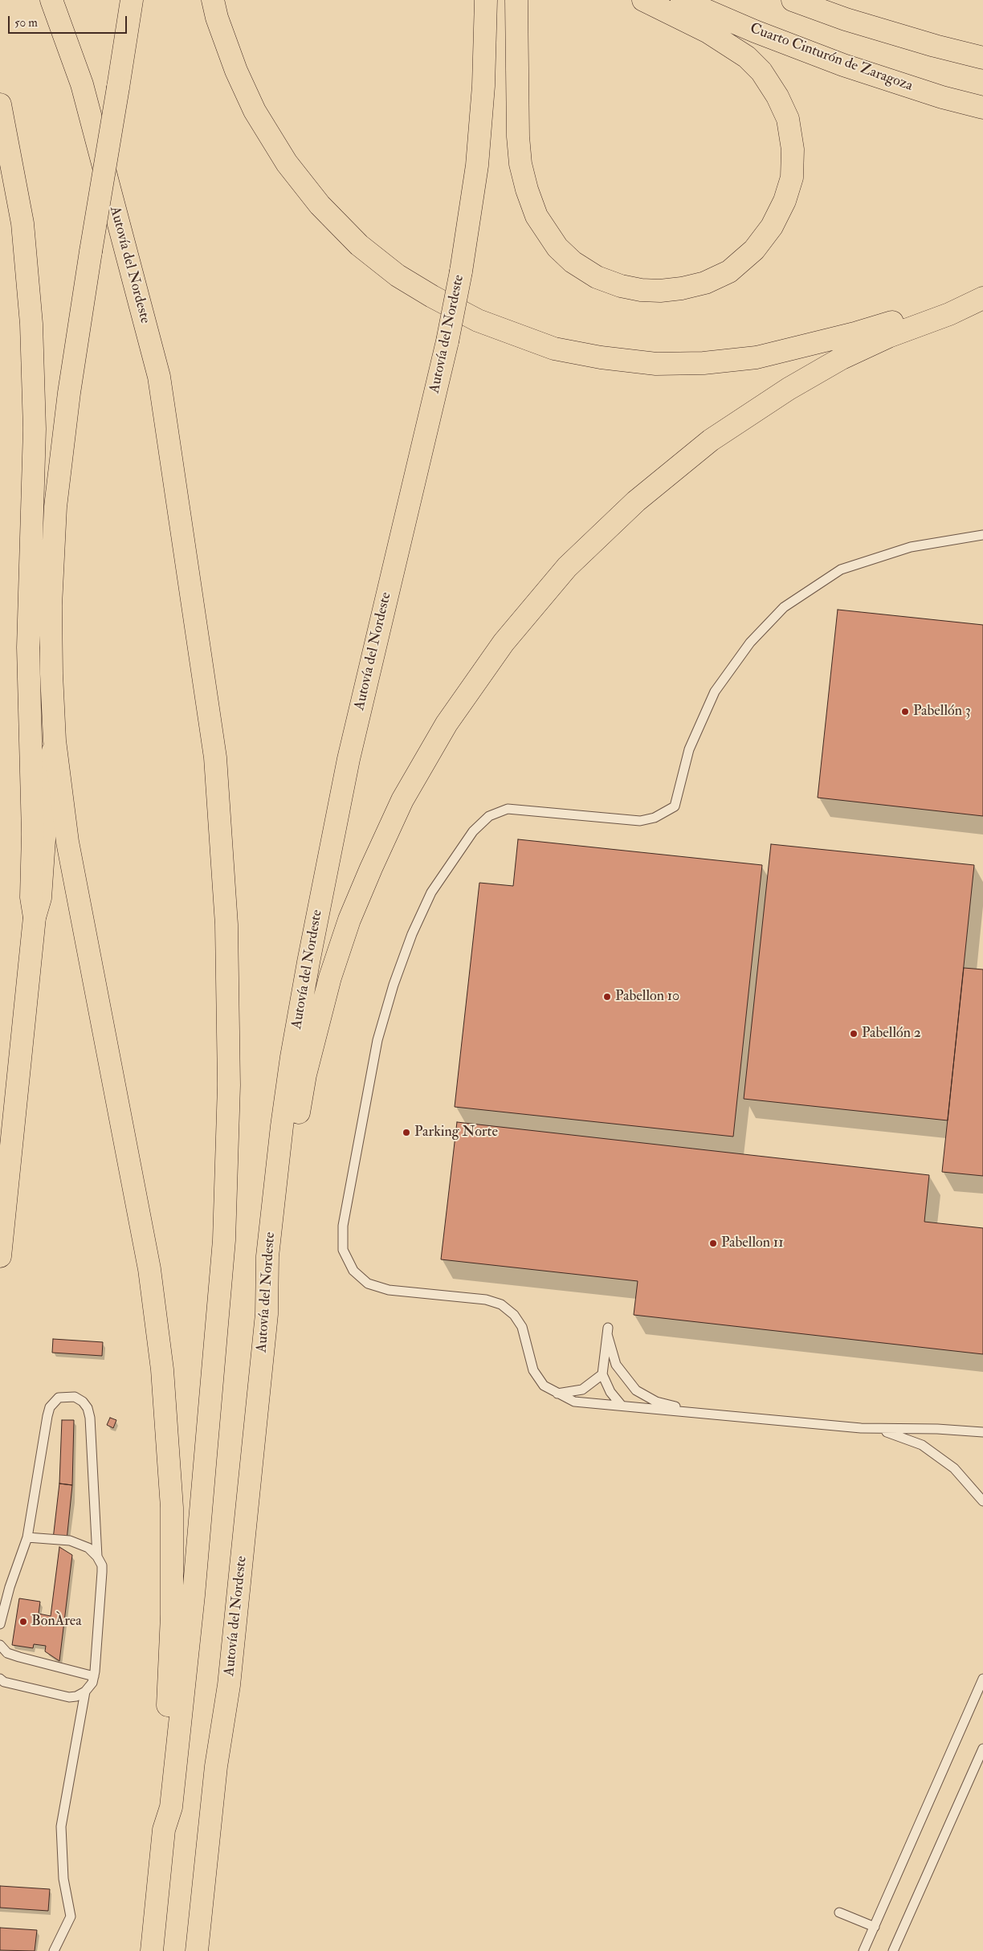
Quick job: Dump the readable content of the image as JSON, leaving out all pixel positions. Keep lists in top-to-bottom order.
{
  "streets": {
    "main road": ["Cuarto Cinturón de Zaragoza", "Autovía del Nordeste"]
  },
  "places": [
    "Pabellón 3",
    "Pabellon 10",
    "Pabellón 2",
    "Parking Norte",
    "Pabellon 11",
    "BonÀrea"
  ],
  "scale_bar": "50 m"
}
